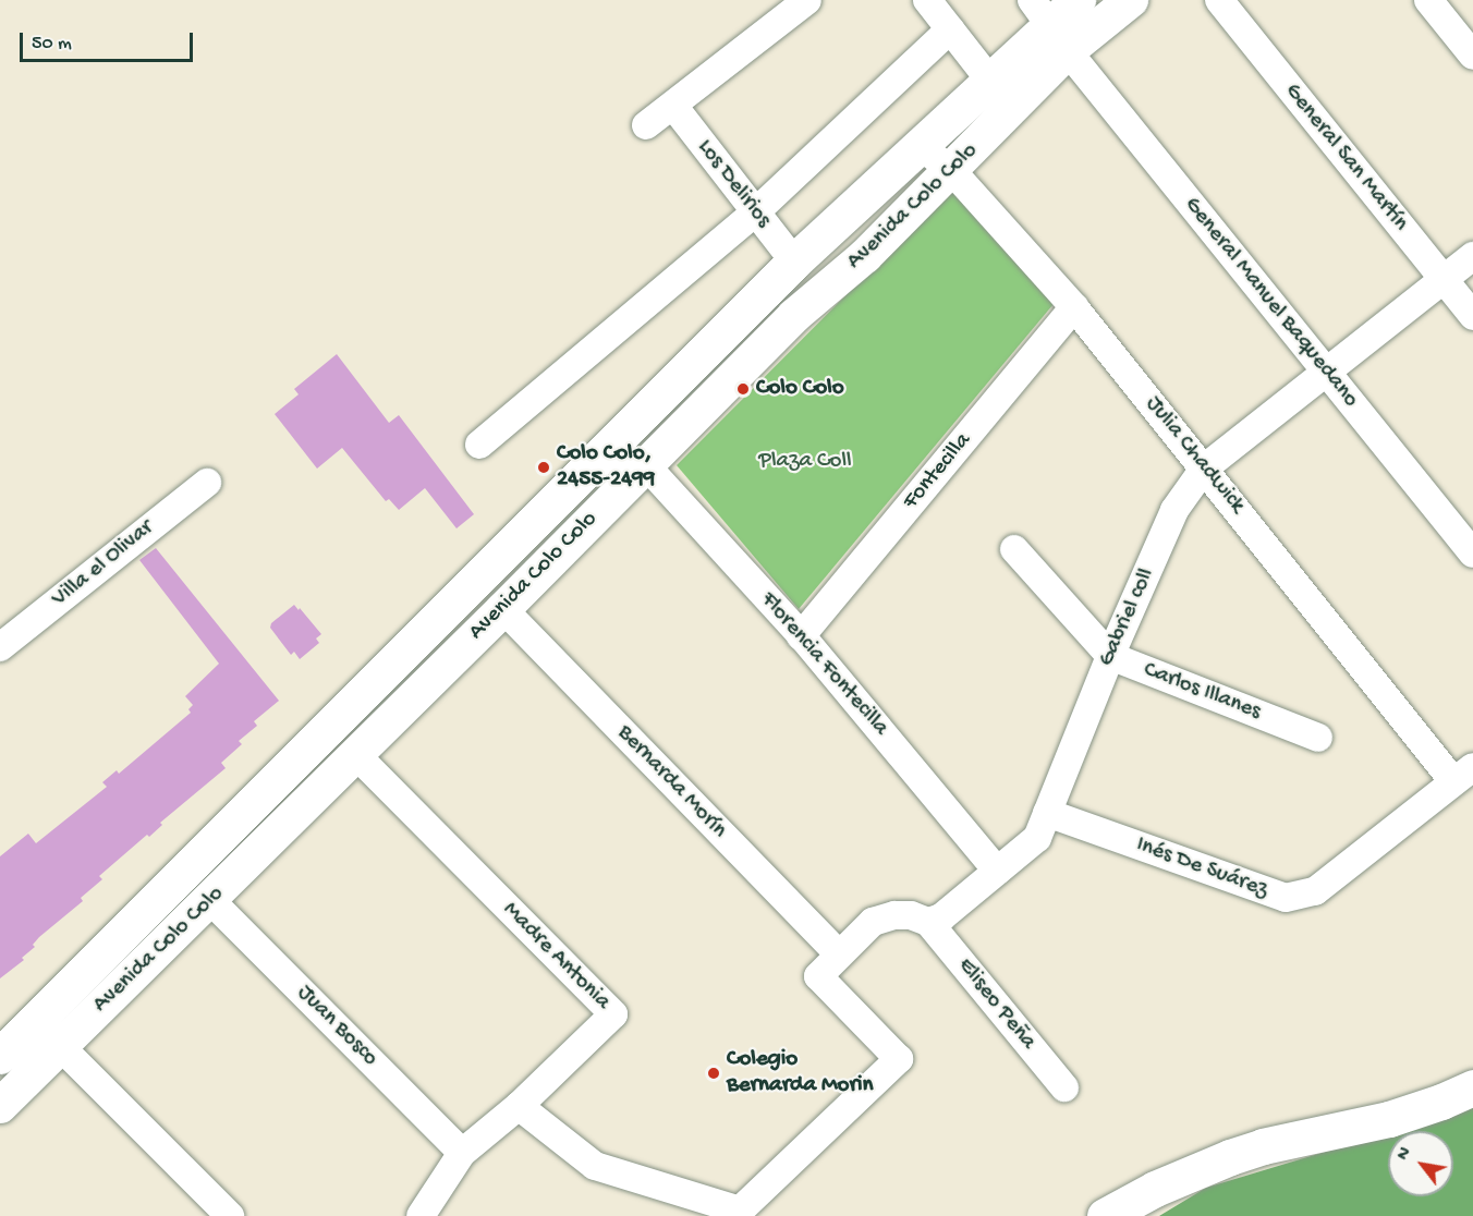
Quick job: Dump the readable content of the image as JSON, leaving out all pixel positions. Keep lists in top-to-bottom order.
{
  "streets": {
    "main road": ["Avenida Colo Colo"],
    "street": [
      "General San Martín",
      "Los Delirios",
      "General Manuel Baquedano",
      "Julia Chadwick",
      "Fontecilla",
      "Villa el Olivar",
      "Gabriel coll",
      "Florencia Fontecilla",
      "Carlos Illanes",
      "Bernarda Morín",
      "Inés De Suárez",
      "Madre Antonia",
      "Eliseo Peña",
      "Juan Bosco"
    ]
  },
  "crossings": [
    ["General San Martín", "Gabriel coll"],
    ["Los Delirios", "Avenida Colo Colo"],
    ["Avenida Colo Colo", "General Manuel Baquedano"],
    ["Avenida Colo Colo", "Julia Chadwick"],
    ["Avenida Colo Colo", "Florencia Fontecilla"],
    ["Avenida Colo Colo", "Bernarda Morín"],
    ["Avenida Colo Colo", "Madre Antonia"],
    ["Avenida Colo Colo", "Juan Bosco"],
    ["General Manuel Baquedano", "Gabriel coll"],
    ["Julia Chadwick", "Fontecilla"],
    ["Julia Chadwick", "Gabriel coll"],
    ["Julia Chadwick", "Inés De Suárez"],
    ["Fontecilla", "Florencia Fontecilla"],
    ["Gabriel coll", "Florencia Fontecilla"],
    ["Gabriel coll", "Carlos Illanes"],
    ["Gabriel coll", "Inés De Suárez"],
    ["Gabriel coll", "Eliseo Peña"],
    ["Madre Antonia", "Juan Bosco"]
  ],
  "parks": ["Plaza Coll"],
  "places": ["Colo Colo", "Colo Colo, 2455-2499", "Colegio Bernarda Morin"],
  "scale_bar": "50 m",
  "north": "top left"
}
